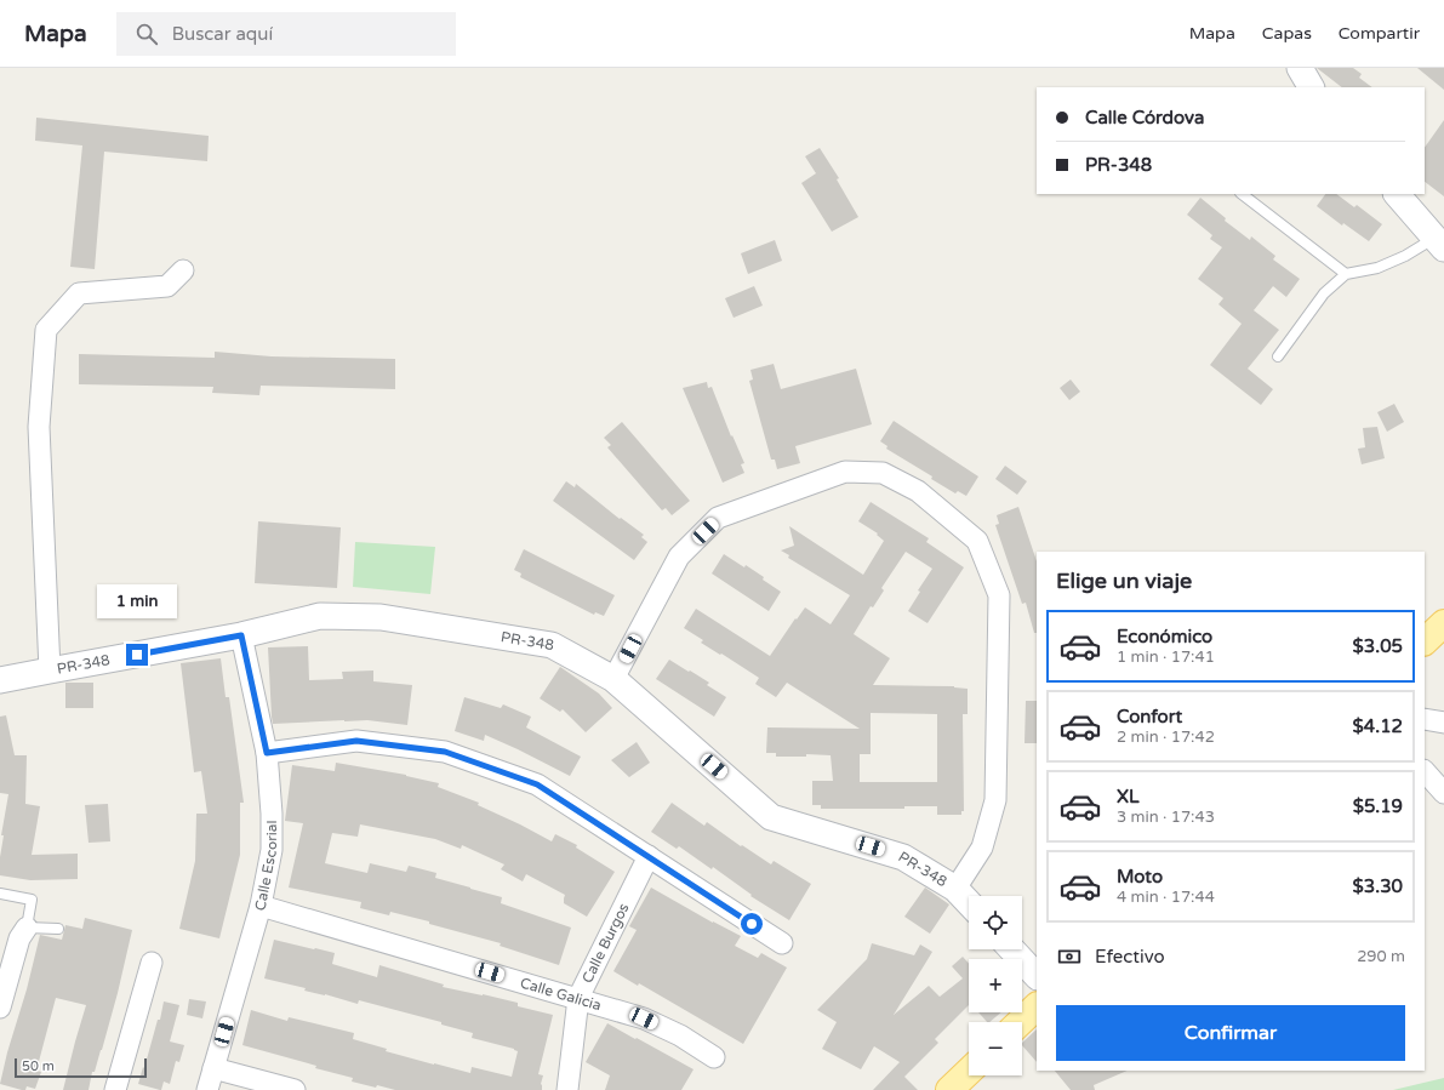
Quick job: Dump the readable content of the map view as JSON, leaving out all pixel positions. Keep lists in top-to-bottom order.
{
  "streets": {
    "street": [
      "PR-348",
      "Calle Escorial",
      "Calle Burgos",
      "Calle Galicia"
    ]
  },
  "crossings": [
    ["PR-348", "Calle Escorial"],
    ["Calle Escorial", "Calle Galicia"],
    ["Calle Burgos", "Calle Galicia"]
  ],
  "scale_bar": "50 m",
  "page": {
    "header": "Mapa",
    "search": "Buscar aquí",
    "nav": ["Mapa", "Capas", "Compartir"],
    "banner": ["Calle Córdova", "PR-348"],
    "heading": "Elige un viaje",
    "bubble": "1 min",
    "list": [
      {
        "name": "Económico",
        "note": "1 min · 17:41",
        "value": "$3.05"
      },
      {
        "name": "Confort",
        "note": "2 min · 17:42",
        "value": "$4.12"
      },
      {
        "name": "XL",
        "note": "3 min · 17:43",
        "value": "$5.19"
      },
      {
        "name": "Moto",
        "note": "4 min · 17:44",
        "value": "$3.30"
      }
    ],
    "map_buttons": ["+", "−"],
    "pay": ["Efectivo", "290 m"],
    "buttons": "Confirmar",
    "scale": "50 m"
  }
}
